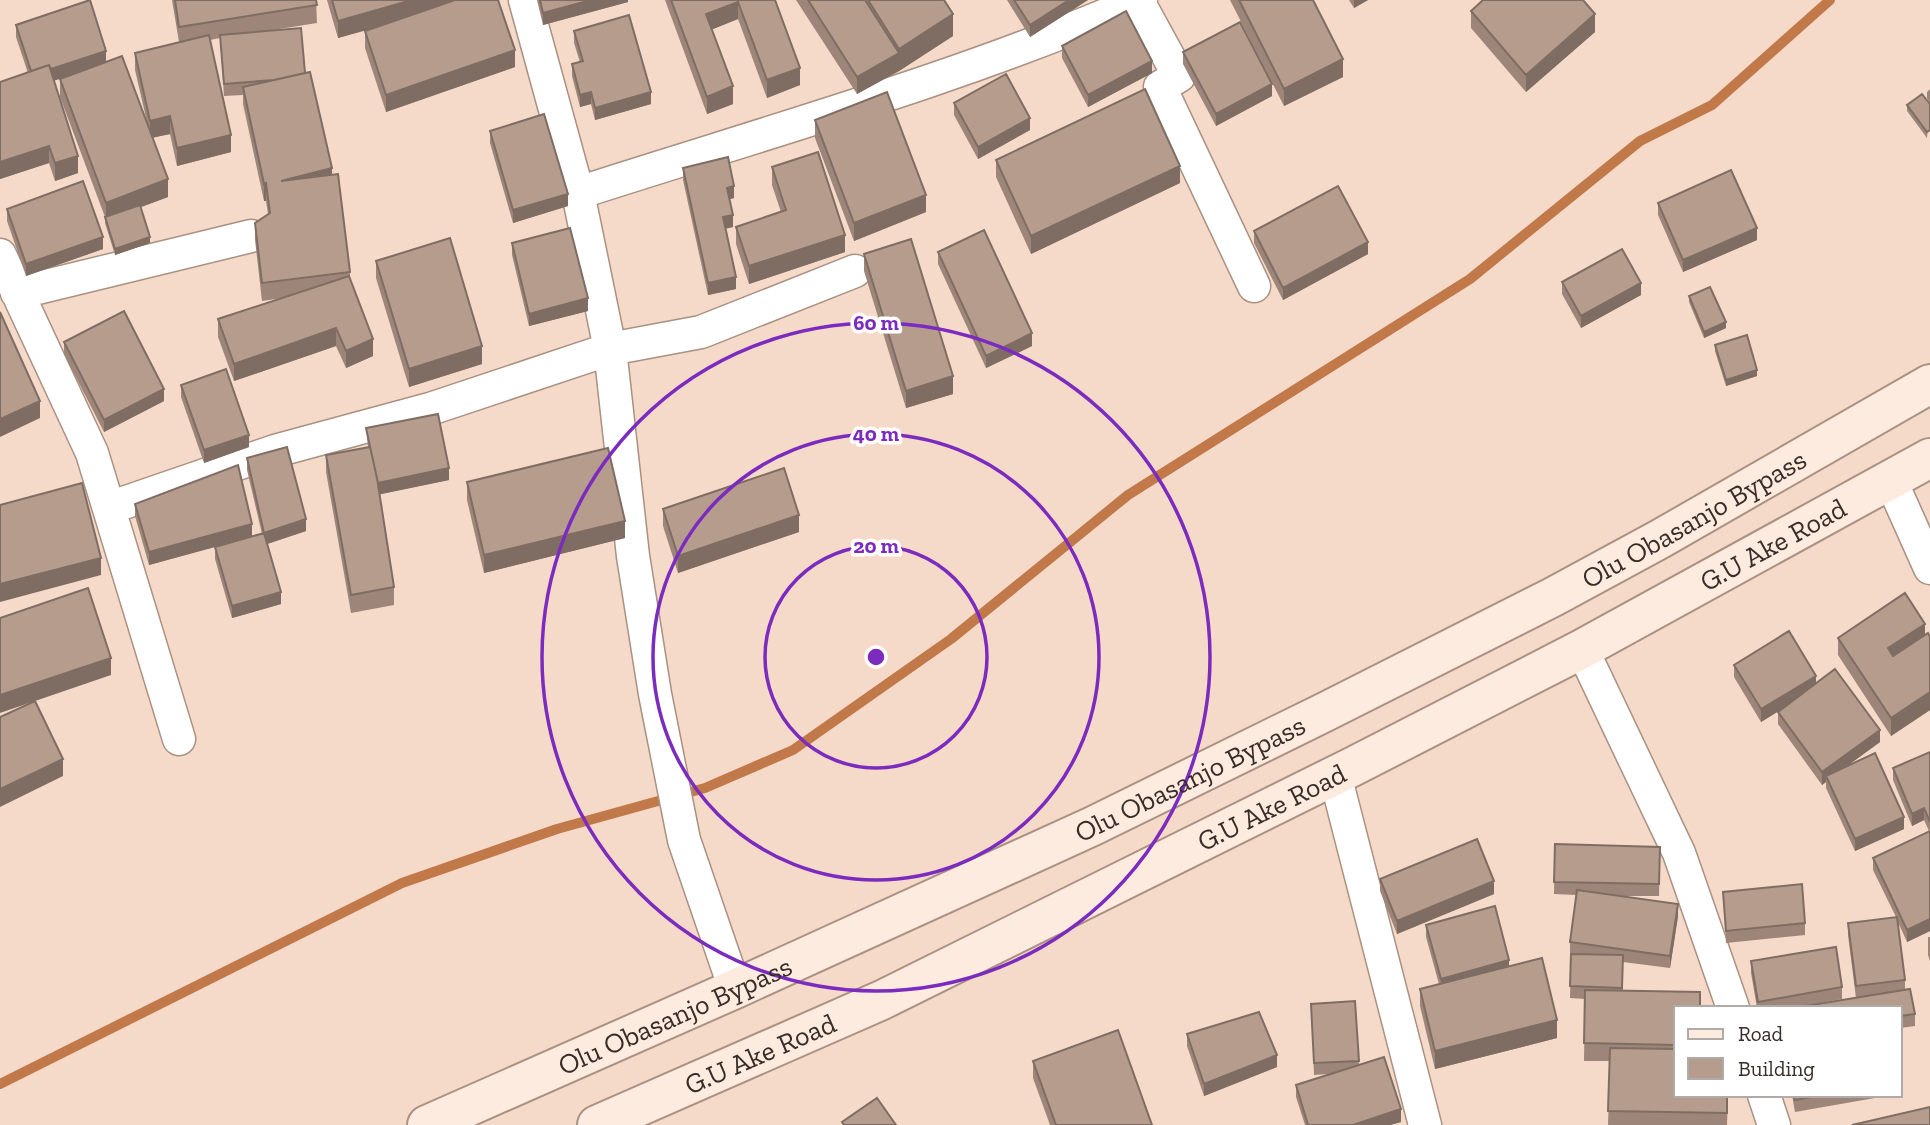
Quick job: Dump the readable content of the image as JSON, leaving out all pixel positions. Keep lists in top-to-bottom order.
{
  "streets": {
    "main road": ["Olu Obasanjo Bypass", "G.U Ake Road"]
  },
  "legend": ["Road", "Building"],
  "rings": ["60 m", "40 m", "20 m"]
}
